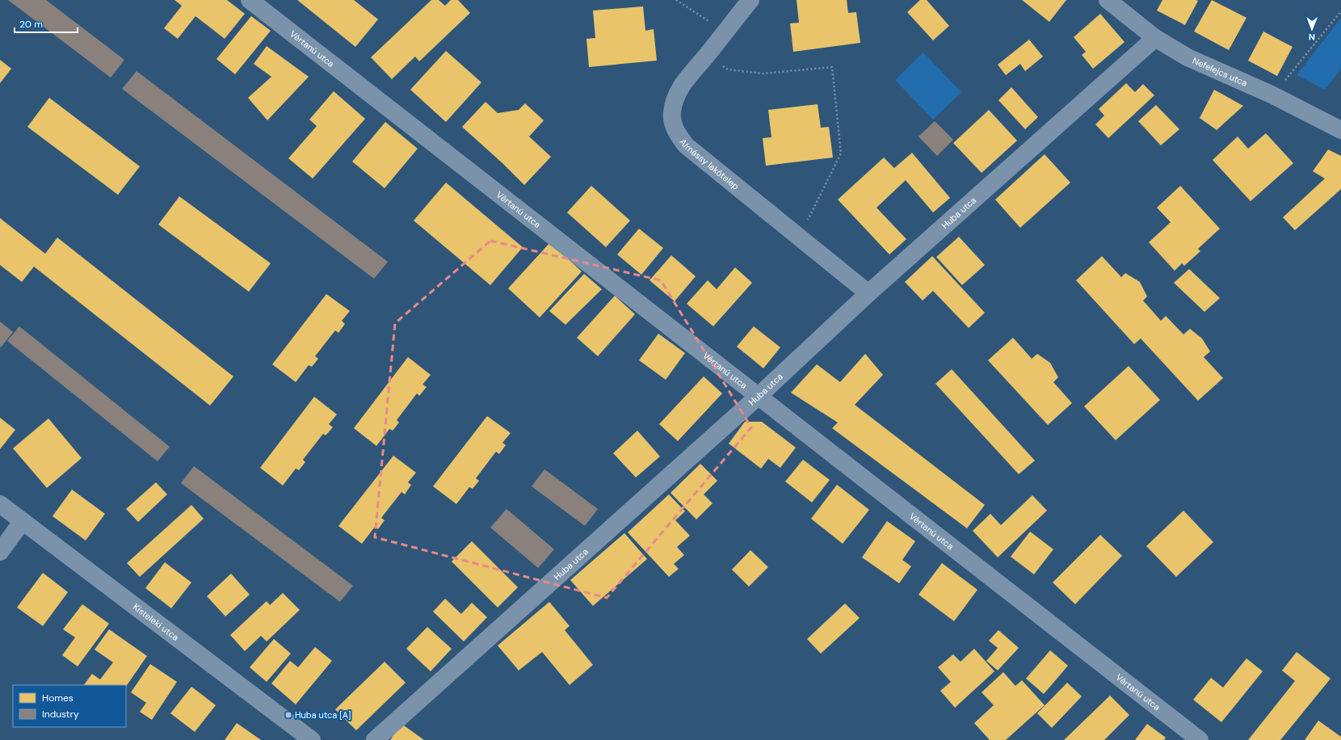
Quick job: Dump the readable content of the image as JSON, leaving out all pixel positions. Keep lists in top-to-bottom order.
{
  "streets": {
    "street": [
      "Vértanú utca",
      "Nefelejcs utca",
      "Almássy lakótelep",
      "Huba utca",
      "Kisteleki utca"
    ]
  },
  "crossings": [
    ["Vértanú utca", "Huba utca"],
    ["Nefelejcs utca", "Huba utca"],
    ["Almássy lakótelep", "Huba utca"]
  ],
  "places": {
    "transit": ["Huba utca [A]"]
  },
  "legend": ["Homes", "Industry"],
  "scale_bar": "20 m",
  "north": "bottom"
}
